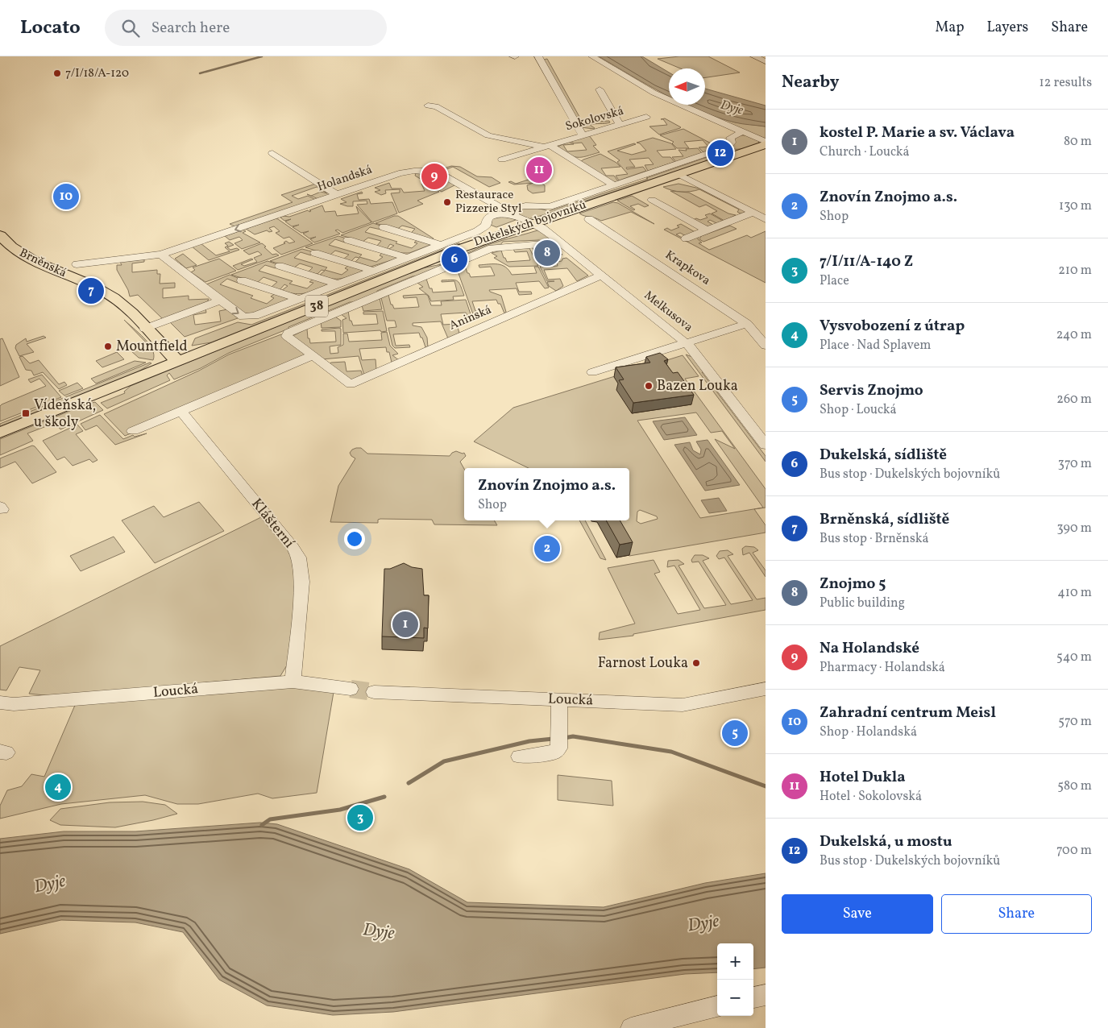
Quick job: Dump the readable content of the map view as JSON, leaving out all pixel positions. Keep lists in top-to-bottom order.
{
  "streets": {
    "main road": ["Dukelských bojovníků", "Brněnská", "38"],
    "street": [
      "Sokolovská",
      "Holandská",
      "Krapkova",
      "Melkusova",
      "Aninská",
      "Klášterní",
      "Loucká"
    ]
  },
  "crossings": [
    ["Sokolovská", "Dukelských bojovníků"],
    ["Holandská", "Dukelských bojovníků"],
    ["Holandská", "Melkusova"],
    ["Dukelských bojovníků", "Brněnská"],
    ["Dukelských bojovníků", "38"],
    ["Dukelských bojovníků", "Melkusova"],
    ["Dukelských bojovníků", "Aninská"],
    ["Brněnská", "38"],
    ["Melkusova", "Aninská"],
    ["Klášterní", "Loucká"]
  ],
  "one_way": ["Holandská"],
  "water": ["Dyje"],
  "places": {
    "other": [
      "7/I/18/A-120",
      "Restaurace Pizzerie Styl",
      "Mountfield",
      "Bazen Louka",
      "Farnost Louka"
    ],
    "transit": ["Vídeňská, u školy"]
  },
  "north": "left",
  "page": {
    "header": "Locato",
    "search": "Search here",
    "nav": ["Map", "Layers", "Share"],
    "heading": ["Nearby", "12 results"],
    "list": [
      {
        "mark": "1",
        "name": "kostel P. Marie a sv. Václava",
        "note": "Church · Loucká",
        "value": "80 m"
      },
      {
        "mark": "2",
        "name": "Znovín Znojmo a.s.",
        "note": "Shop",
        "value": "130 m"
      },
      {
        "mark": "3",
        "name": "7/I/11/A-140 Z",
        "note": "Place",
        "value": "210 m"
      },
      {
        "mark": "4",
        "name": "Vysvobození z útrap",
        "note": "Place · Nad Splavem",
        "value": "240 m"
      },
      {
        "mark": "5",
        "name": "Servis Znojmo",
        "note": "Shop · Loucká",
        "value": "260 m"
      },
      {
        "mark": "6",
        "name": "Dukelská, sídliště",
        "note": "Bus stop · Dukelských bojovníků",
        "value": "370 m"
      },
      {
        "mark": "7",
        "name": "Brněnská, sídliště",
        "note": "Bus stop · Brněnská",
        "value": "390 m"
      },
      {
        "mark": "8",
        "name": "Znojmo 5",
        "note": "Public building",
        "value": "410 m"
      },
      {
        "mark": "9",
        "name": "Na Holandské",
        "note": "Pharmacy · Holandská",
        "value": "540 m"
      },
      {
        "mark": "10",
        "name": "Zahradní centrum Meisl",
        "note": "Shop · Holandská",
        "value": "570 m"
      },
      {
        "mark": "11",
        "name": "Hotel Dukla",
        "note": "Hotel · Sokolovská",
        "value": "580 m"
      },
      {
        "mark": "12",
        "name": "Dukelská, u mostu",
        "note": "Bus stop · Dukelských bojovníků",
        "value": "700 m"
      }
    ],
    "pins": [
      "12",
      "11",
      "9",
      "10",
      "8",
      "6",
      "7",
      "2",
      "1",
      "5",
      "4",
      "3"
    ],
    "popup": ["Znovín Znojmo a.s.", "Shop"],
    "buttons": ["Save", "Share"],
    "map_buttons": ["+", "−"]
  }
}
